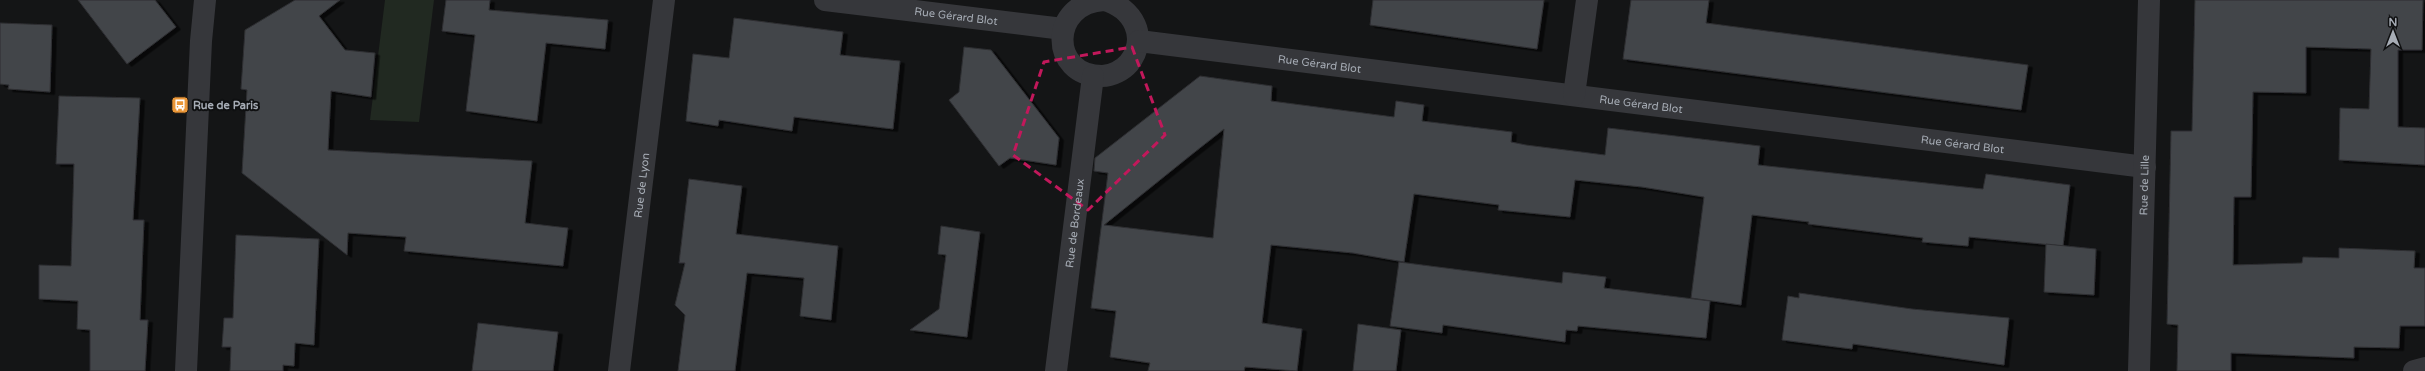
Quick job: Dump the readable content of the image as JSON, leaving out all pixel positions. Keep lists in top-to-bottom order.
{
  "streets": {
    "street": [
      "Rue Gérard Blot",
      "Rue de Lyon",
      "Rue de Lille",
      "Rue de Bordeaux"
    ]
  },
  "crossings": [
    ["Rue Gérard Blot", "Rue de Lille"],
    ["Rue Gérard Blot", "Rue de Bordeaux"]
  ],
  "places": {
    "bus stop": ["Rue de Paris"]
  },
  "north": "top"
}
